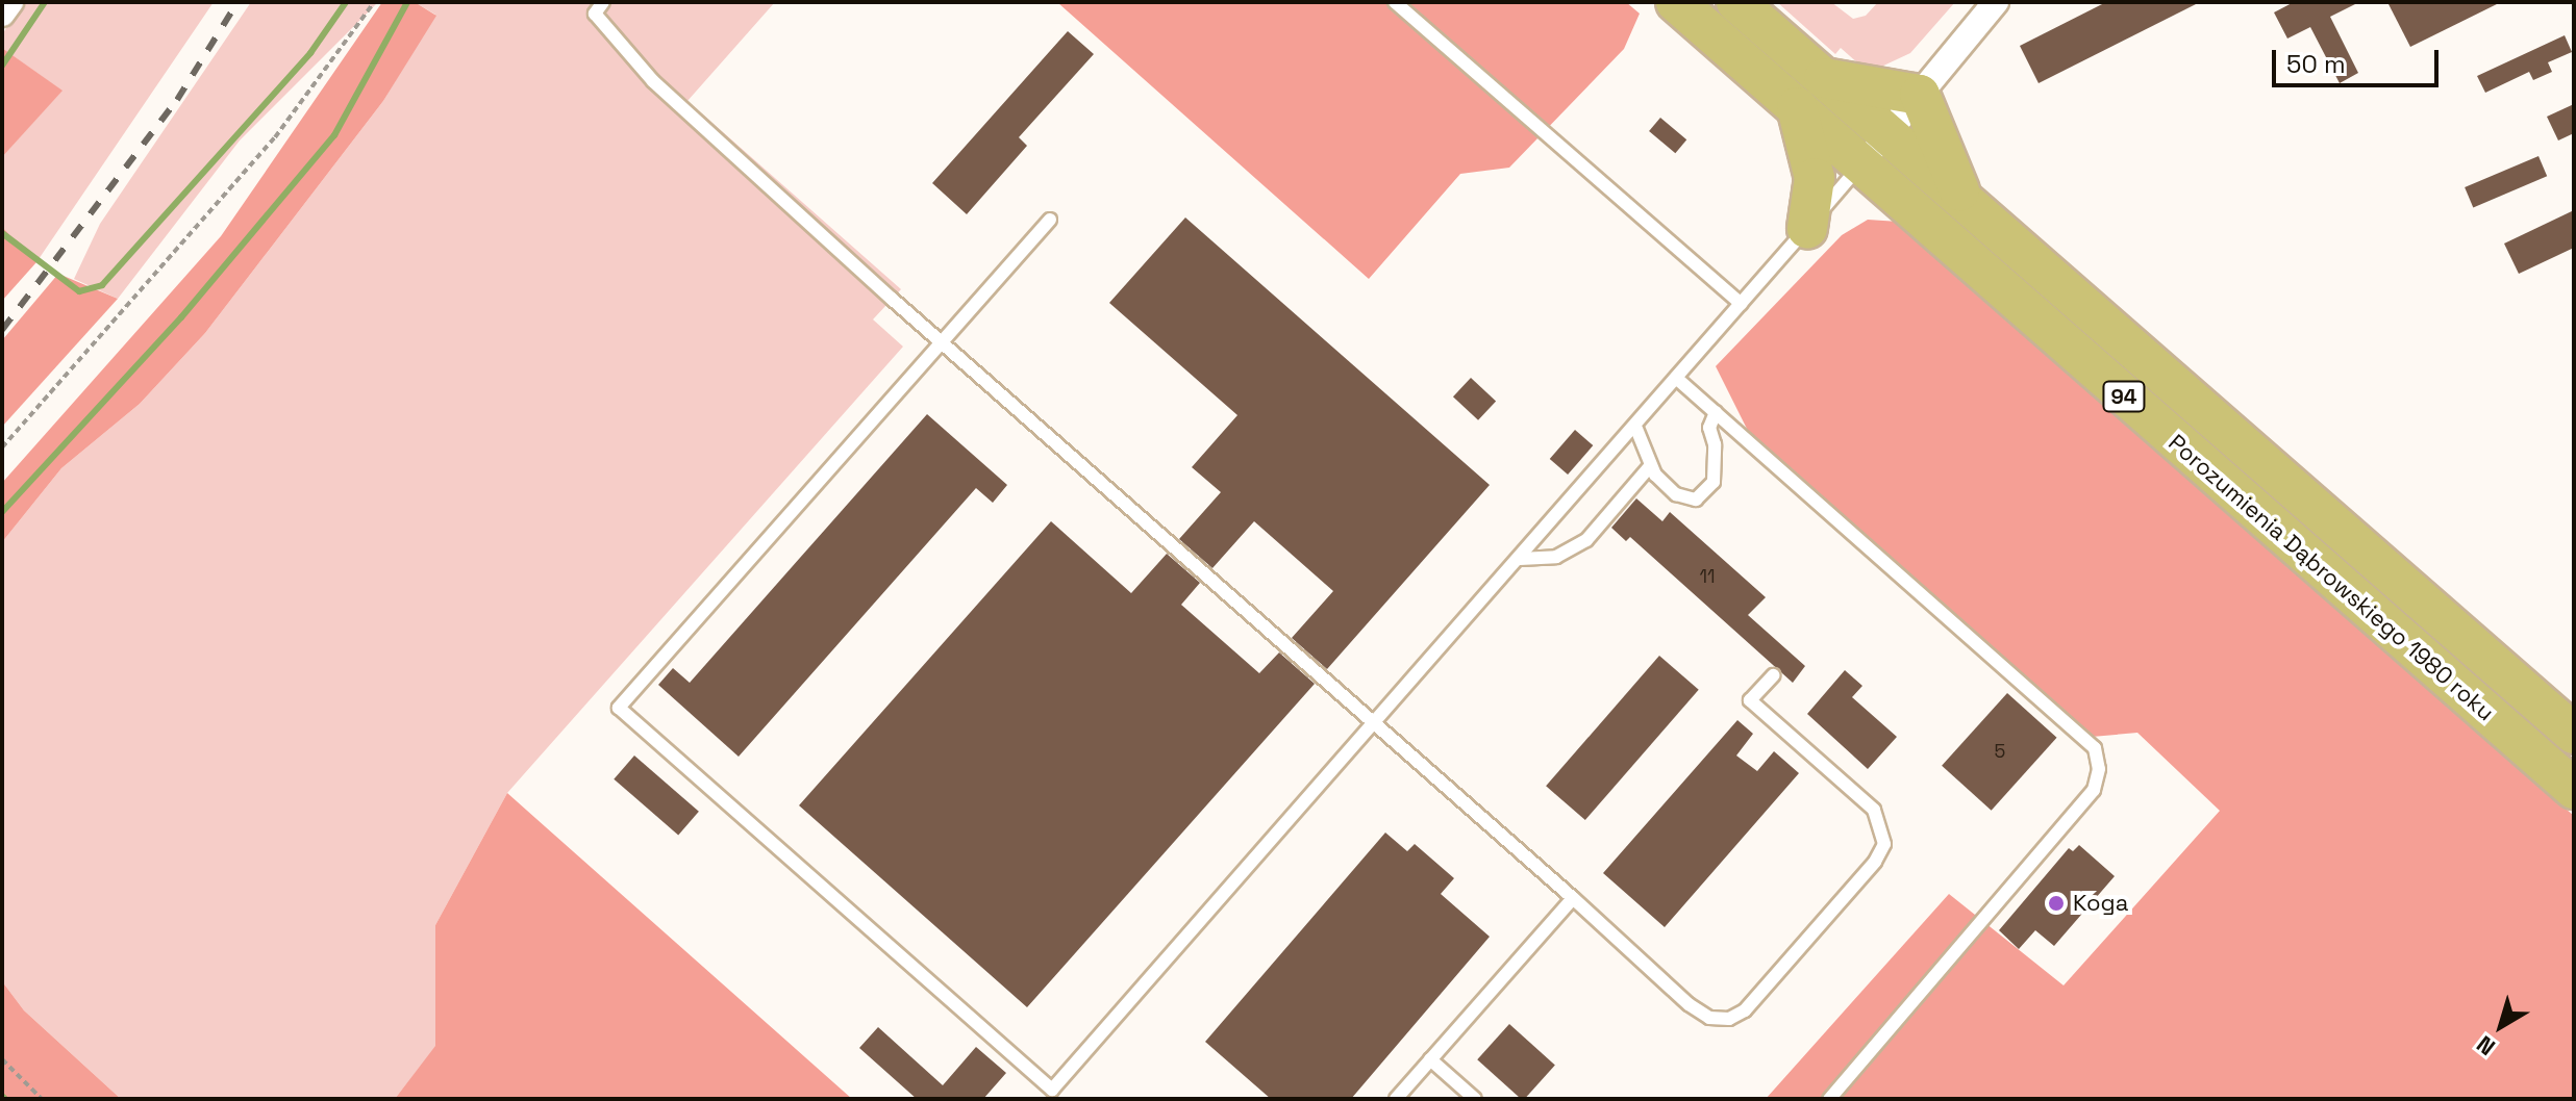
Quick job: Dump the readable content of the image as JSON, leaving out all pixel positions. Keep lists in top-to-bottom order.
{
  "streets": {
    "main road": ["94", "Porozumienia Dąbrowskiego 1980 roku"]
  },
  "places": ["Koga"],
  "house_numbers": ["11", "5"],
  "scale_bar": "50 m",
  "north": "bottom left"
}
